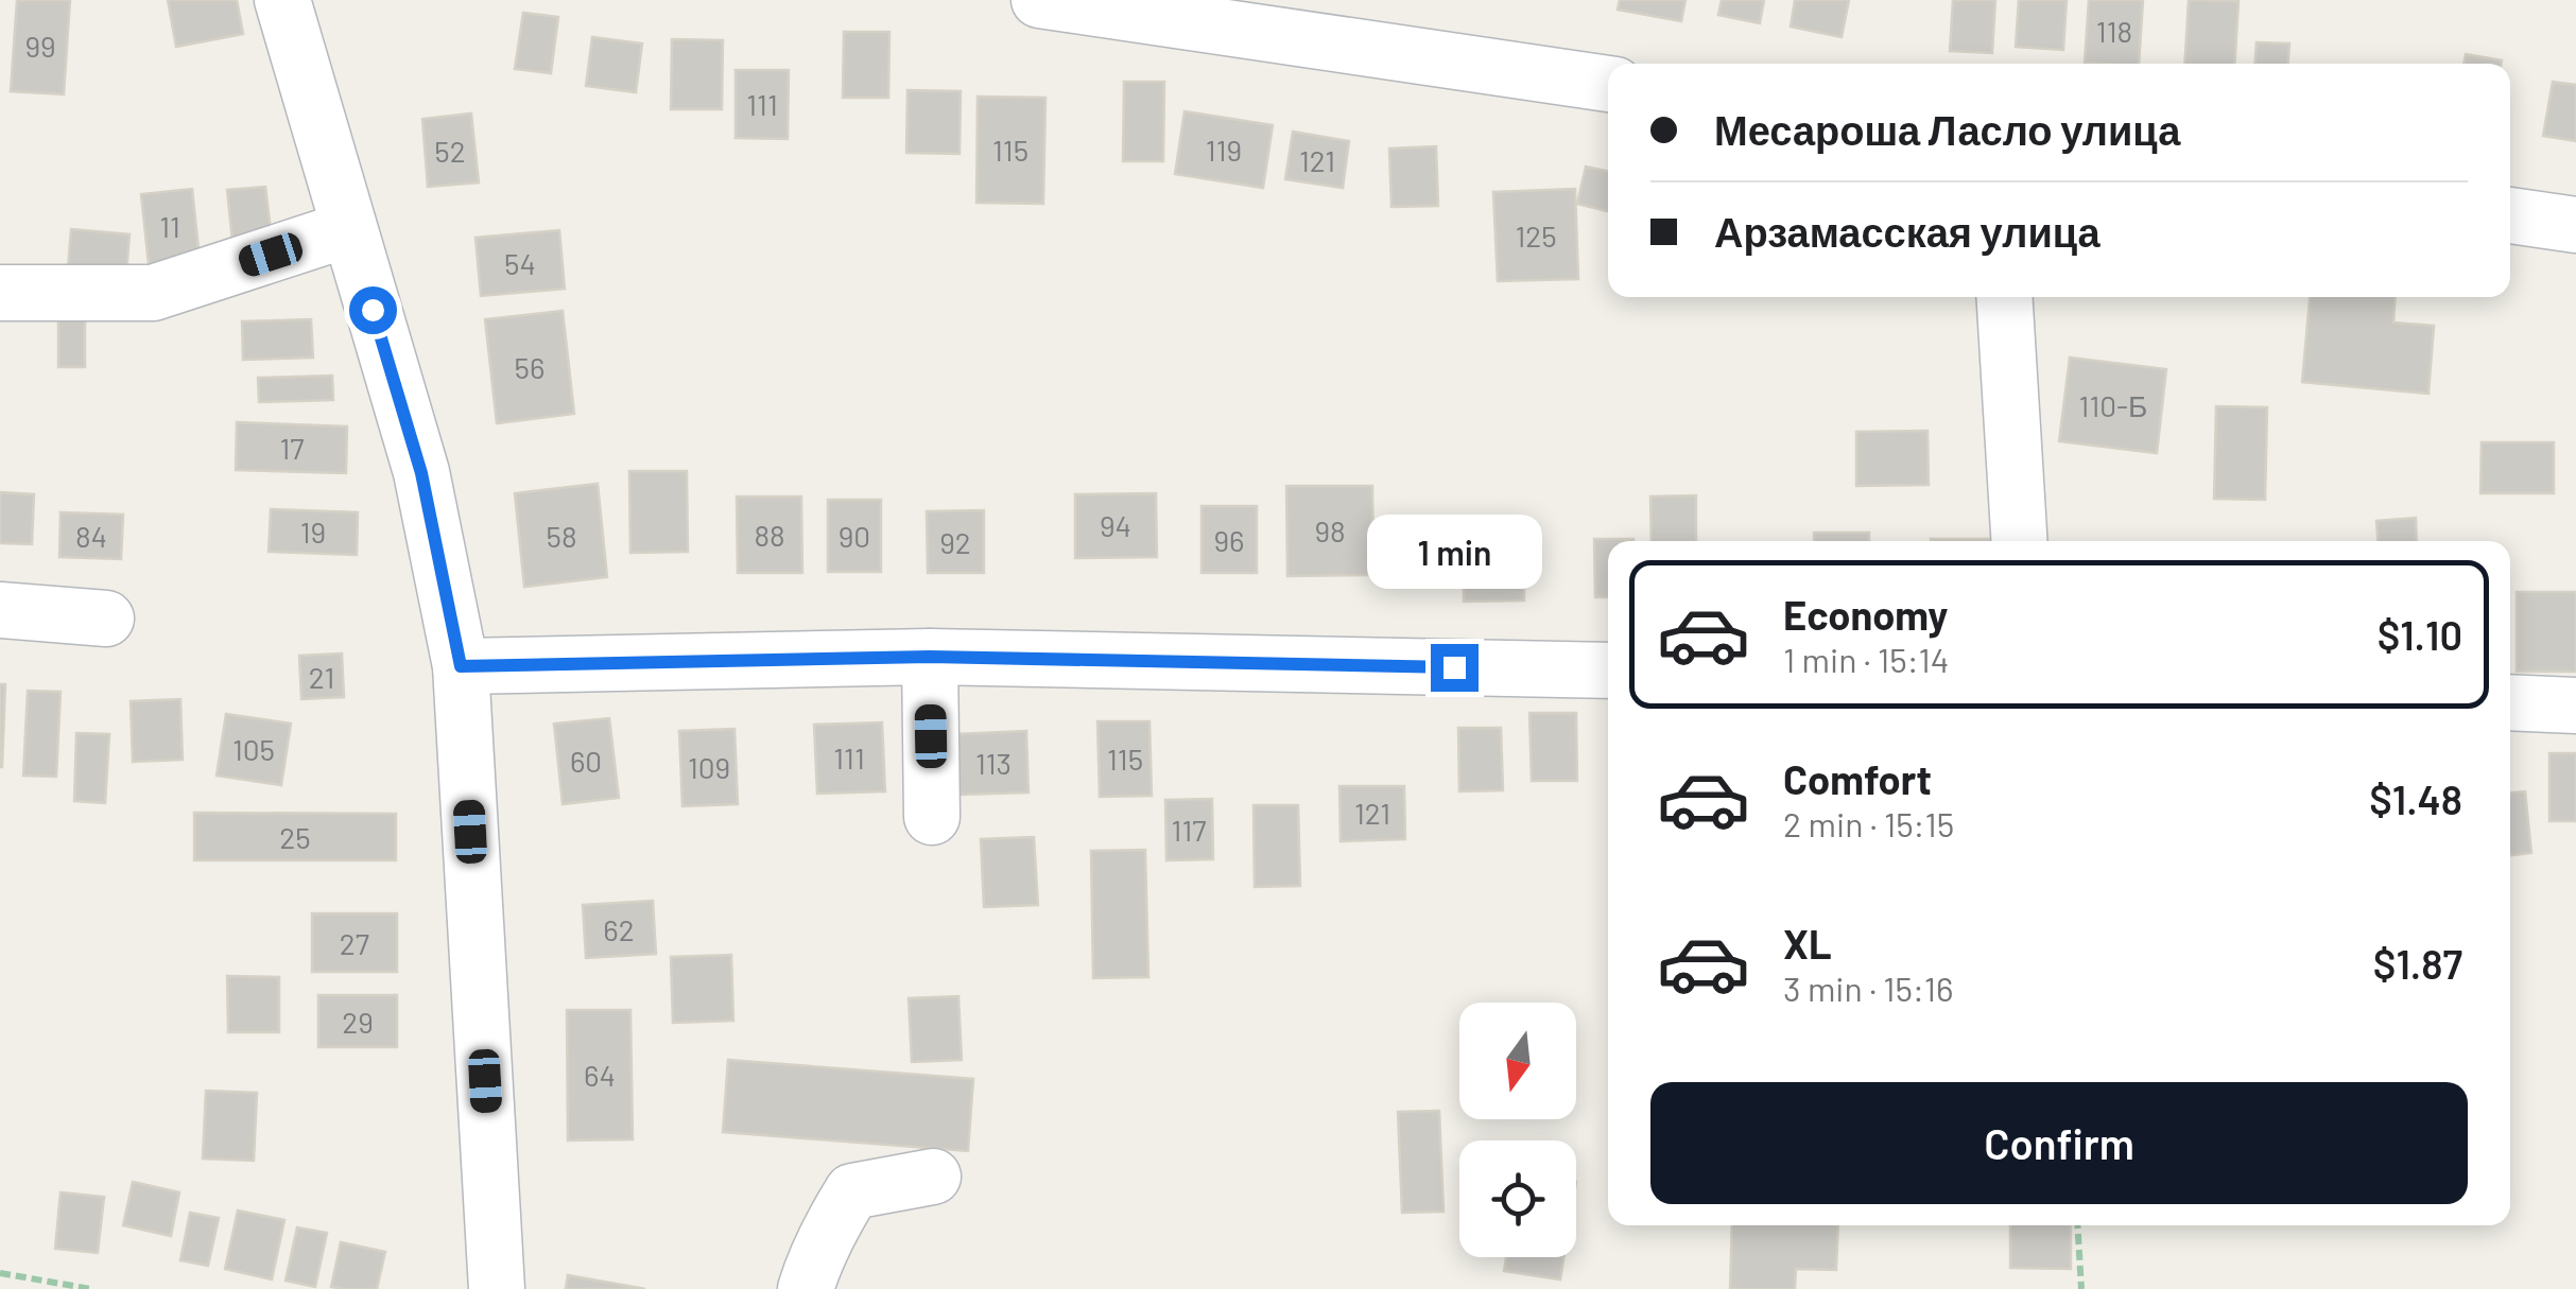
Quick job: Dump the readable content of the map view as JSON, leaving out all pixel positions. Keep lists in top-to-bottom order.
{
  "house_numbers": [
    "118",
    "99",
    "111",
    "115",
    "119",
    "52",
    "121",
    "11",
    "125",
    "54",
    "56",
    "110-Б",
    "17",
    "94",
    "98",
    "19",
    "88",
    "84",
    "58",
    "90",
    "96",
    "92",
    "21",
    "105",
    "111",
    "115",
    "60",
    "113",
    "109",
    "121",
    "117",
    "25",
    "62",
    "27",
    "29",
    "64"
  ],
  "north": "bottom",
  "page": {
    "banner": ["Месароша Ласло улица", "Арзамасская улица"],
    "bubble": "1 min",
    "list": [
      {
        "name": "Economy",
        "note": "1 min · 15:14",
        "value": "$1.10"
      },
      {
        "name": "Comfort",
        "note": "2 min · 15:15",
        "value": "$1.48"
      },
      {
        "name": "XL",
        "note": "3 min · 15:16",
        "value": "$1.87"
      }
    ],
    "buttons": "Confirm"
  }
}
